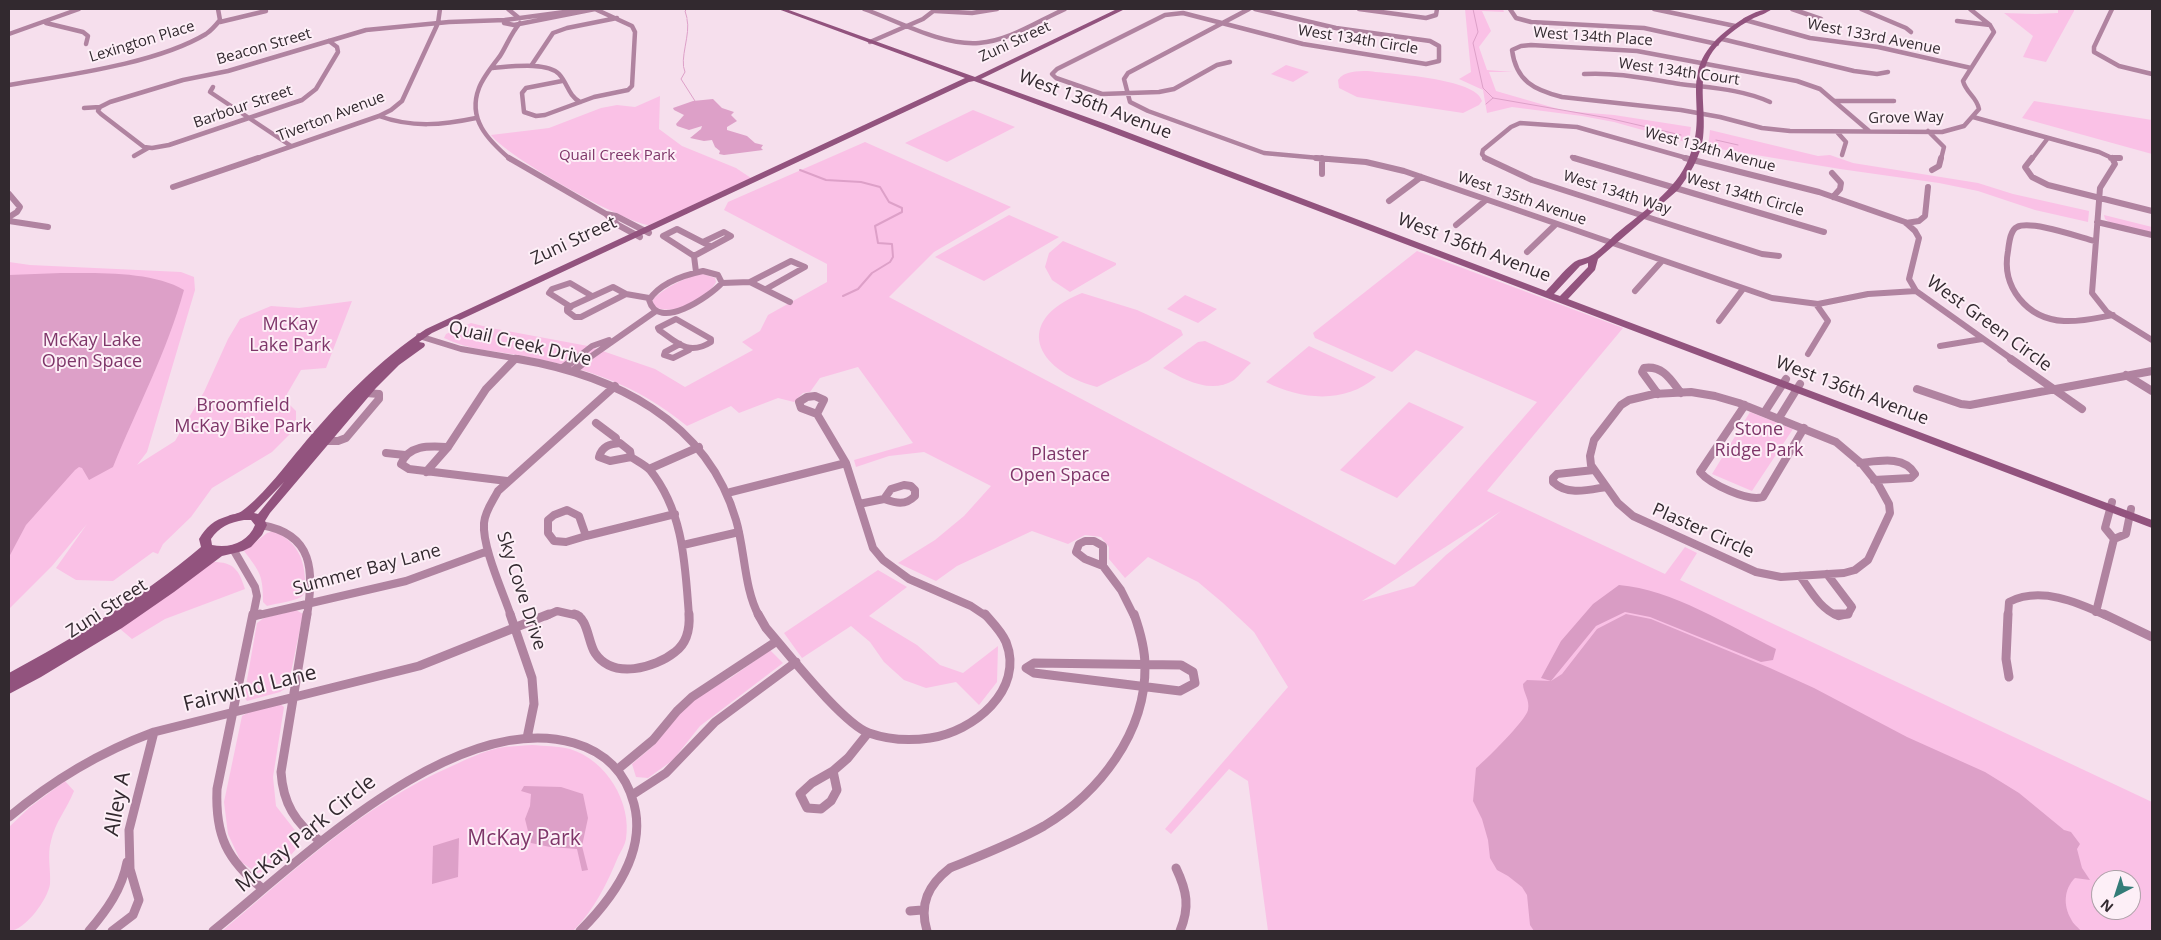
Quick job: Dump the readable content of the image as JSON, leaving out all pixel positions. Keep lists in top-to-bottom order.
{
  "streets": {
    "main road": ["Zuni Street", "West 136th Avenue"],
    "street": [
      "West 134th Place",
      "West 133rd Avenue",
      "West 134th Circle",
      "Lexington Place",
      "Beacon Street",
      "West 134th Court",
      "Barbour Street",
      "Tiverton Avenue",
      "Grove Way",
      "West 134th Avenue",
      "West 134th Way",
      "West 135th Avenue",
      "West Green Circle",
      "Quail Creek Drive",
      "Plaster Circle",
      "Summer Bay Lane",
      "Sky Cove Drive",
      "Fairwind Lane",
      "Alley A",
      "McKay Park Circle"
    ]
  },
  "crossings": [
    ["West 134th Place", "Grove Way"],
    ["Zuni Street", "West 136th Avenue"],
    ["Zuni Street", "Quail Creek Drive"],
    ["Beacon Street", "Barbour Street"],
    ["Beacon Street", "Tiverton Avenue"],
    ["West 134th Avenue", "West 134th Way"],
    ["West 134th Avenue", "West Green Circle"],
    ["West 135th Avenue", "West Green Circle"],
    ["Quail Creek Drive", "Sky Cove Drive"],
    ["Summer Bay Lane", "Sky Cove Drive"],
    ["Sky Cove Drive", "Fairwind Lane"],
    ["Sky Cove Drive", "McKay Park Circle"],
    ["Fairwind Lane", "Alley A"]
  ],
  "parks": [
    "Quail Creek Park",
    "McKay Lake Park",
    "McKay Lake Open Space",
    "Broomfield McKay Bike Park",
    "Stone Ridge Park",
    "Plaster Open Space",
    "McKay Park"
  ],
  "north": "bottom left"
}
